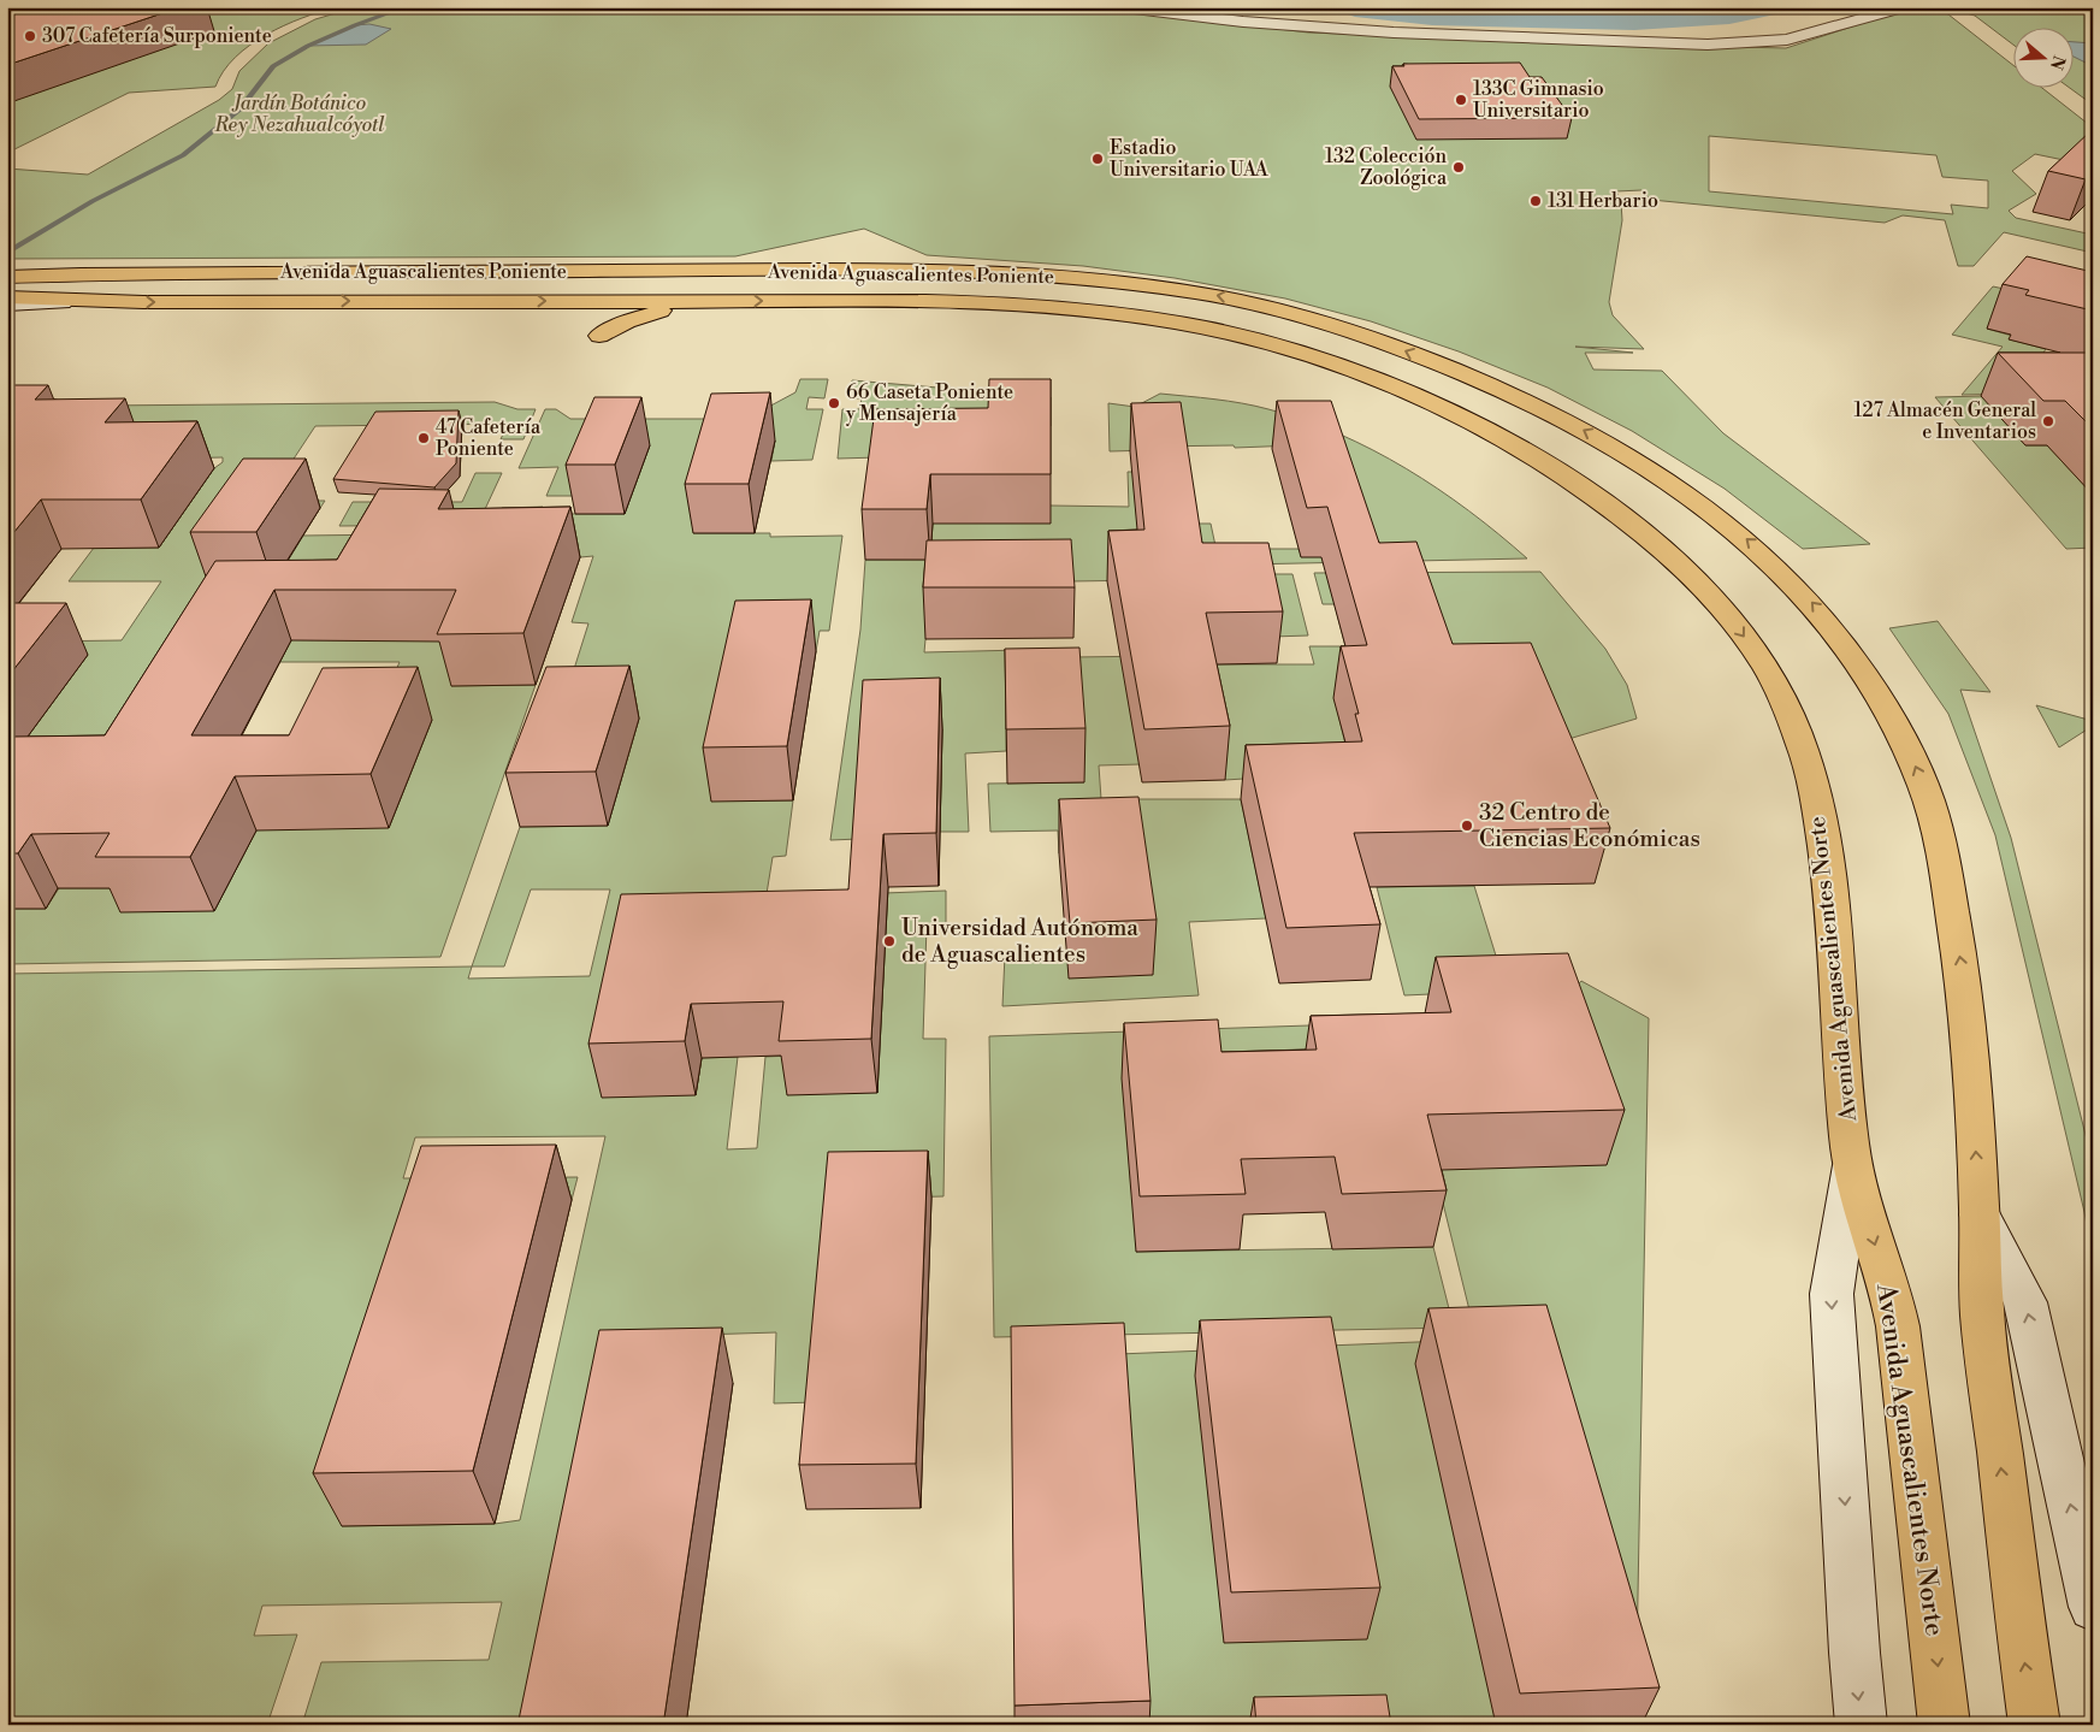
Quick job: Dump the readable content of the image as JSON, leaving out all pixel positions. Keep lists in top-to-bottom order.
{
  "streets": {
    "main road": ["Avenida Aguascalientes Poniente", "Avenida Aguascalientes Norte"]
  },
  "crossings": [
    ["Avenida Aguascalientes Poniente", "Avenida Aguascalientes Norte"]
  ],
  "one_way": ["Avenida Aguascalientes Norte"],
  "parks": ["Jardín Botánico Rey Nezahualcóyotl"],
  "places": [
    "307 Cafetería Surponiente",
    "133C Gimnasio Universitario",
    "Estadio Universitario UAA",
    "132 Colección Zoológica",
    "131 Herbario",
    "66 Caseta Poniente y Mensajería",
    "127 Almacén General e Inventarios",
    "47 Cafetería Poniente",
    "32 Centro de Ciencias Económicas",
    "Universidad Autónoma de Aguascalientes"
  ],
  "north": "right"
}
